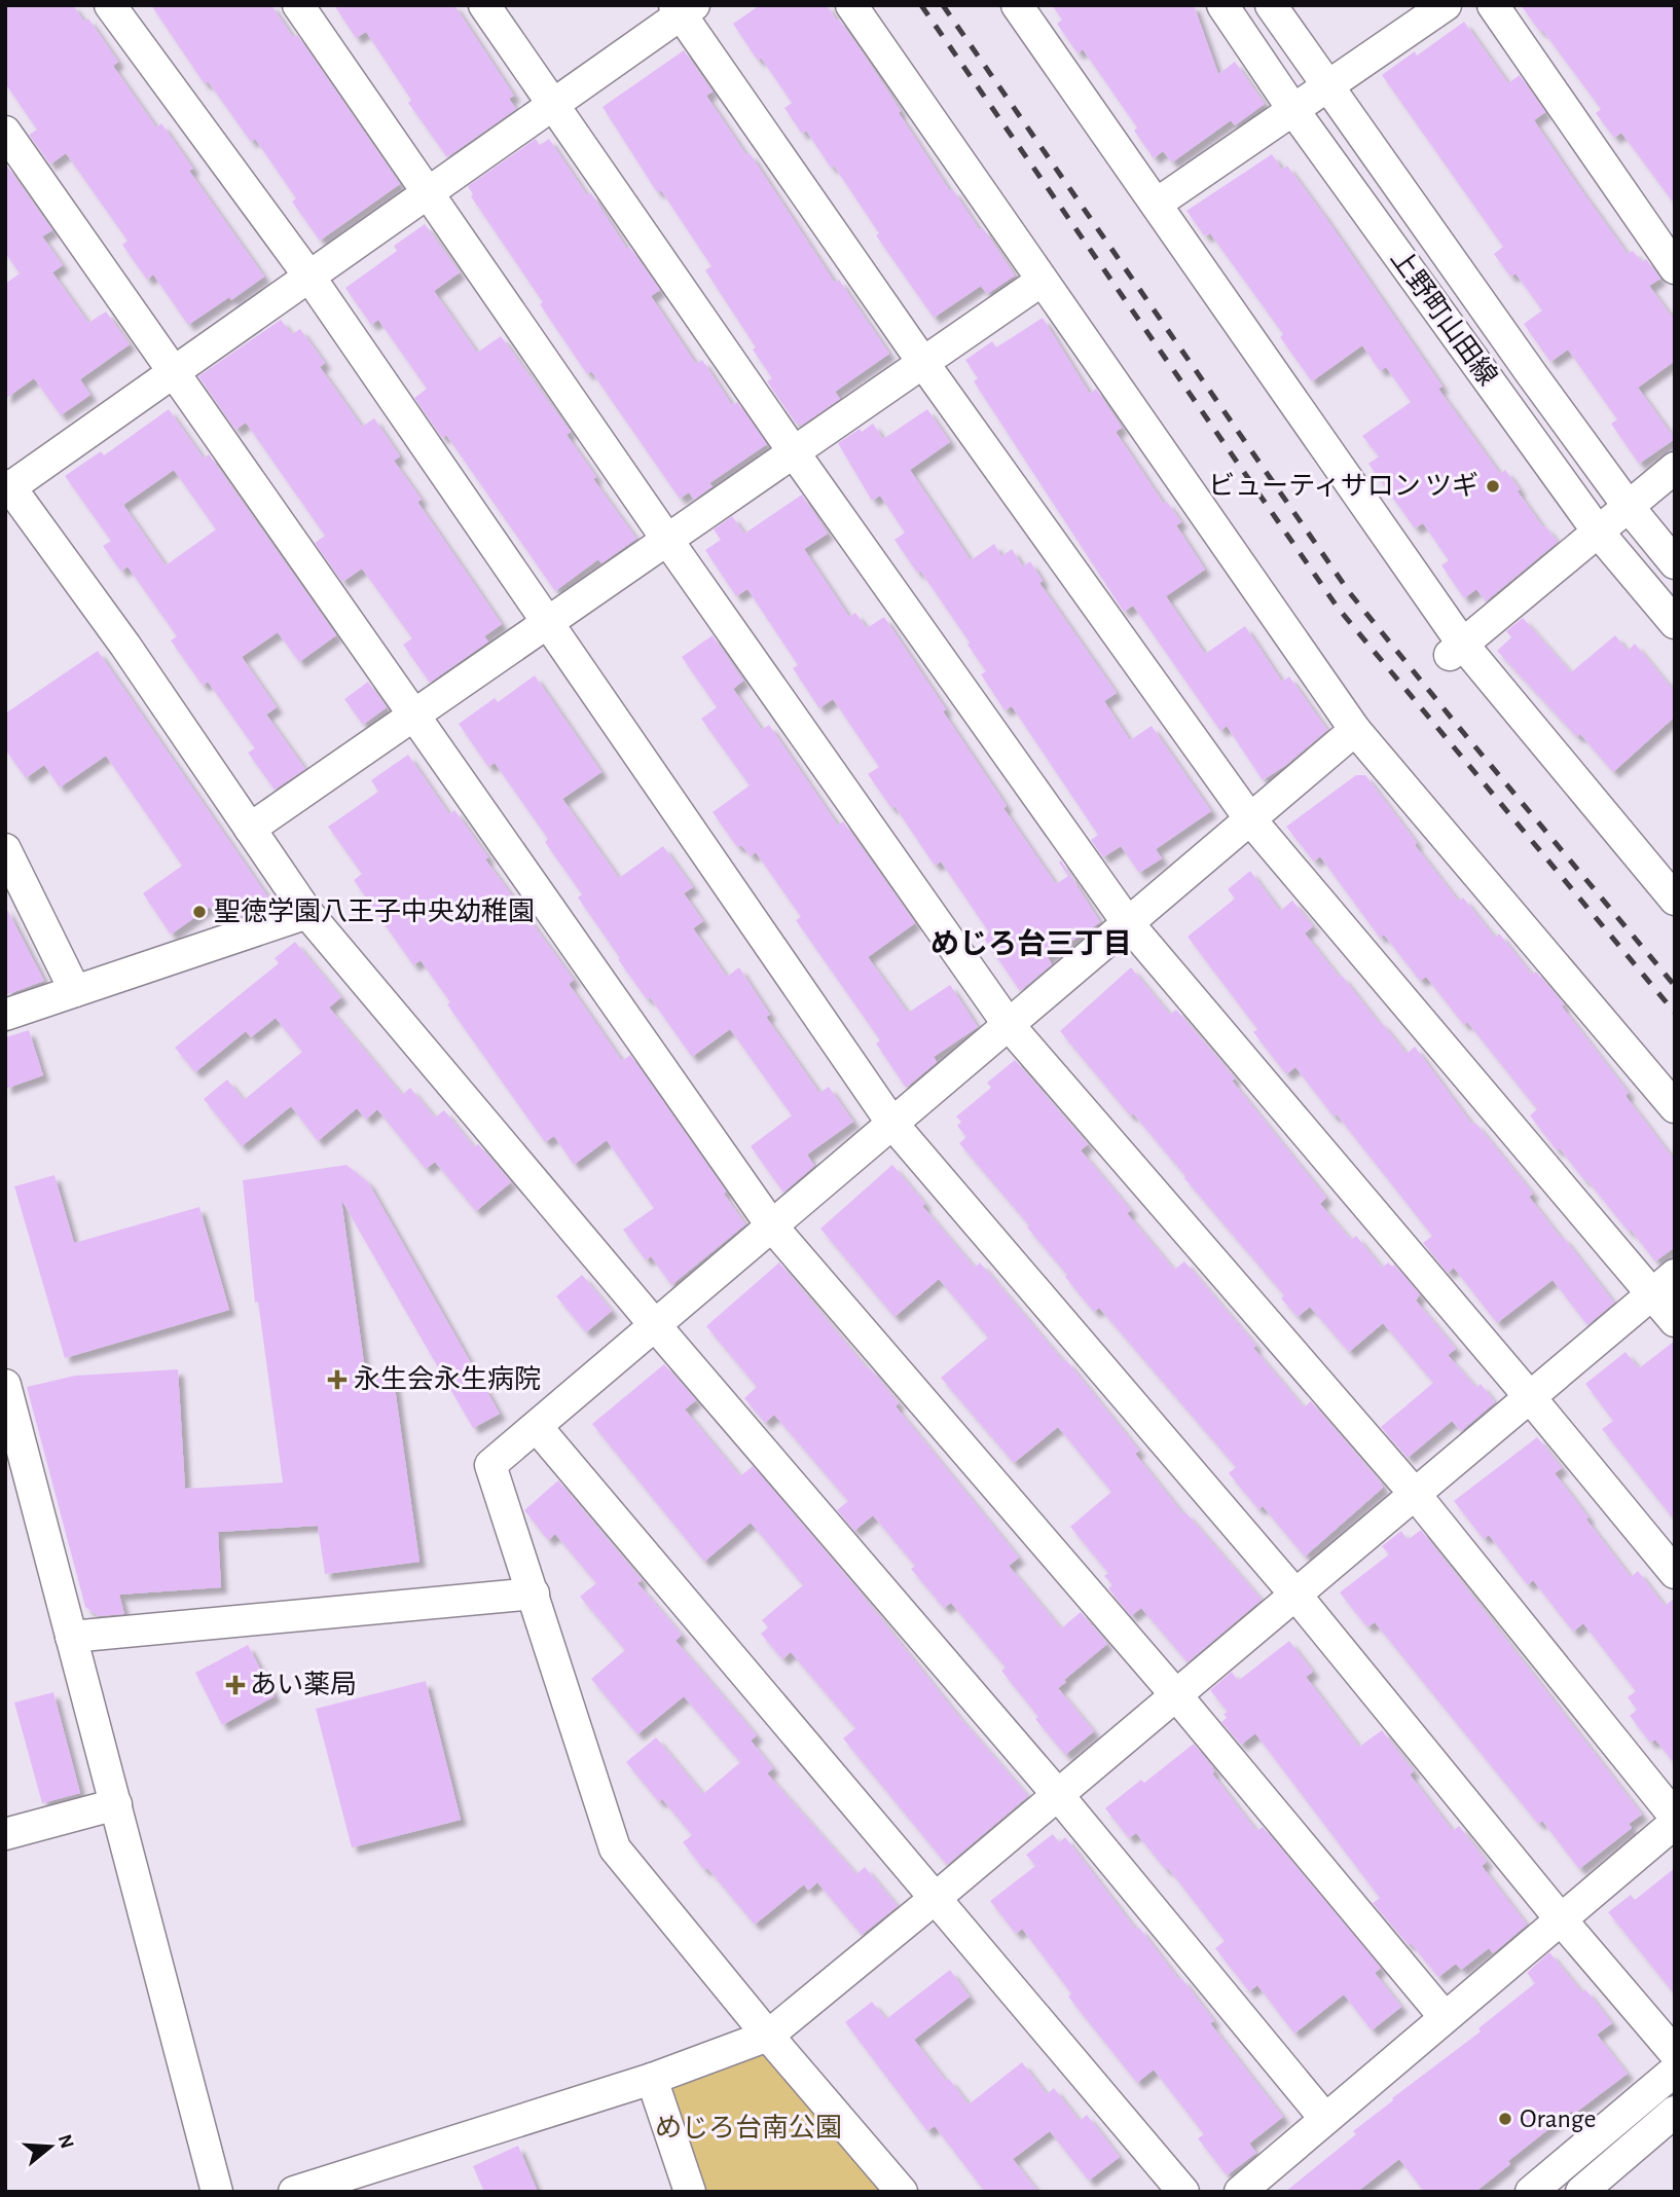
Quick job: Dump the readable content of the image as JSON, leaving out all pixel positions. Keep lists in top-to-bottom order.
{
  "streets": {
    "street": ["上野町山田線"]
  },
  "districts": ["めじろ台三丁目"],
  "parks": ["めじろ台南公園"],
  "places": {
    "other": ["ビューティサロン ツギ", "聖徳学園八王子中央幼稚園", "Orange"],
    "health": ["永生会永生病院", "あい薬局"]
  },
  "north": "right"
}
